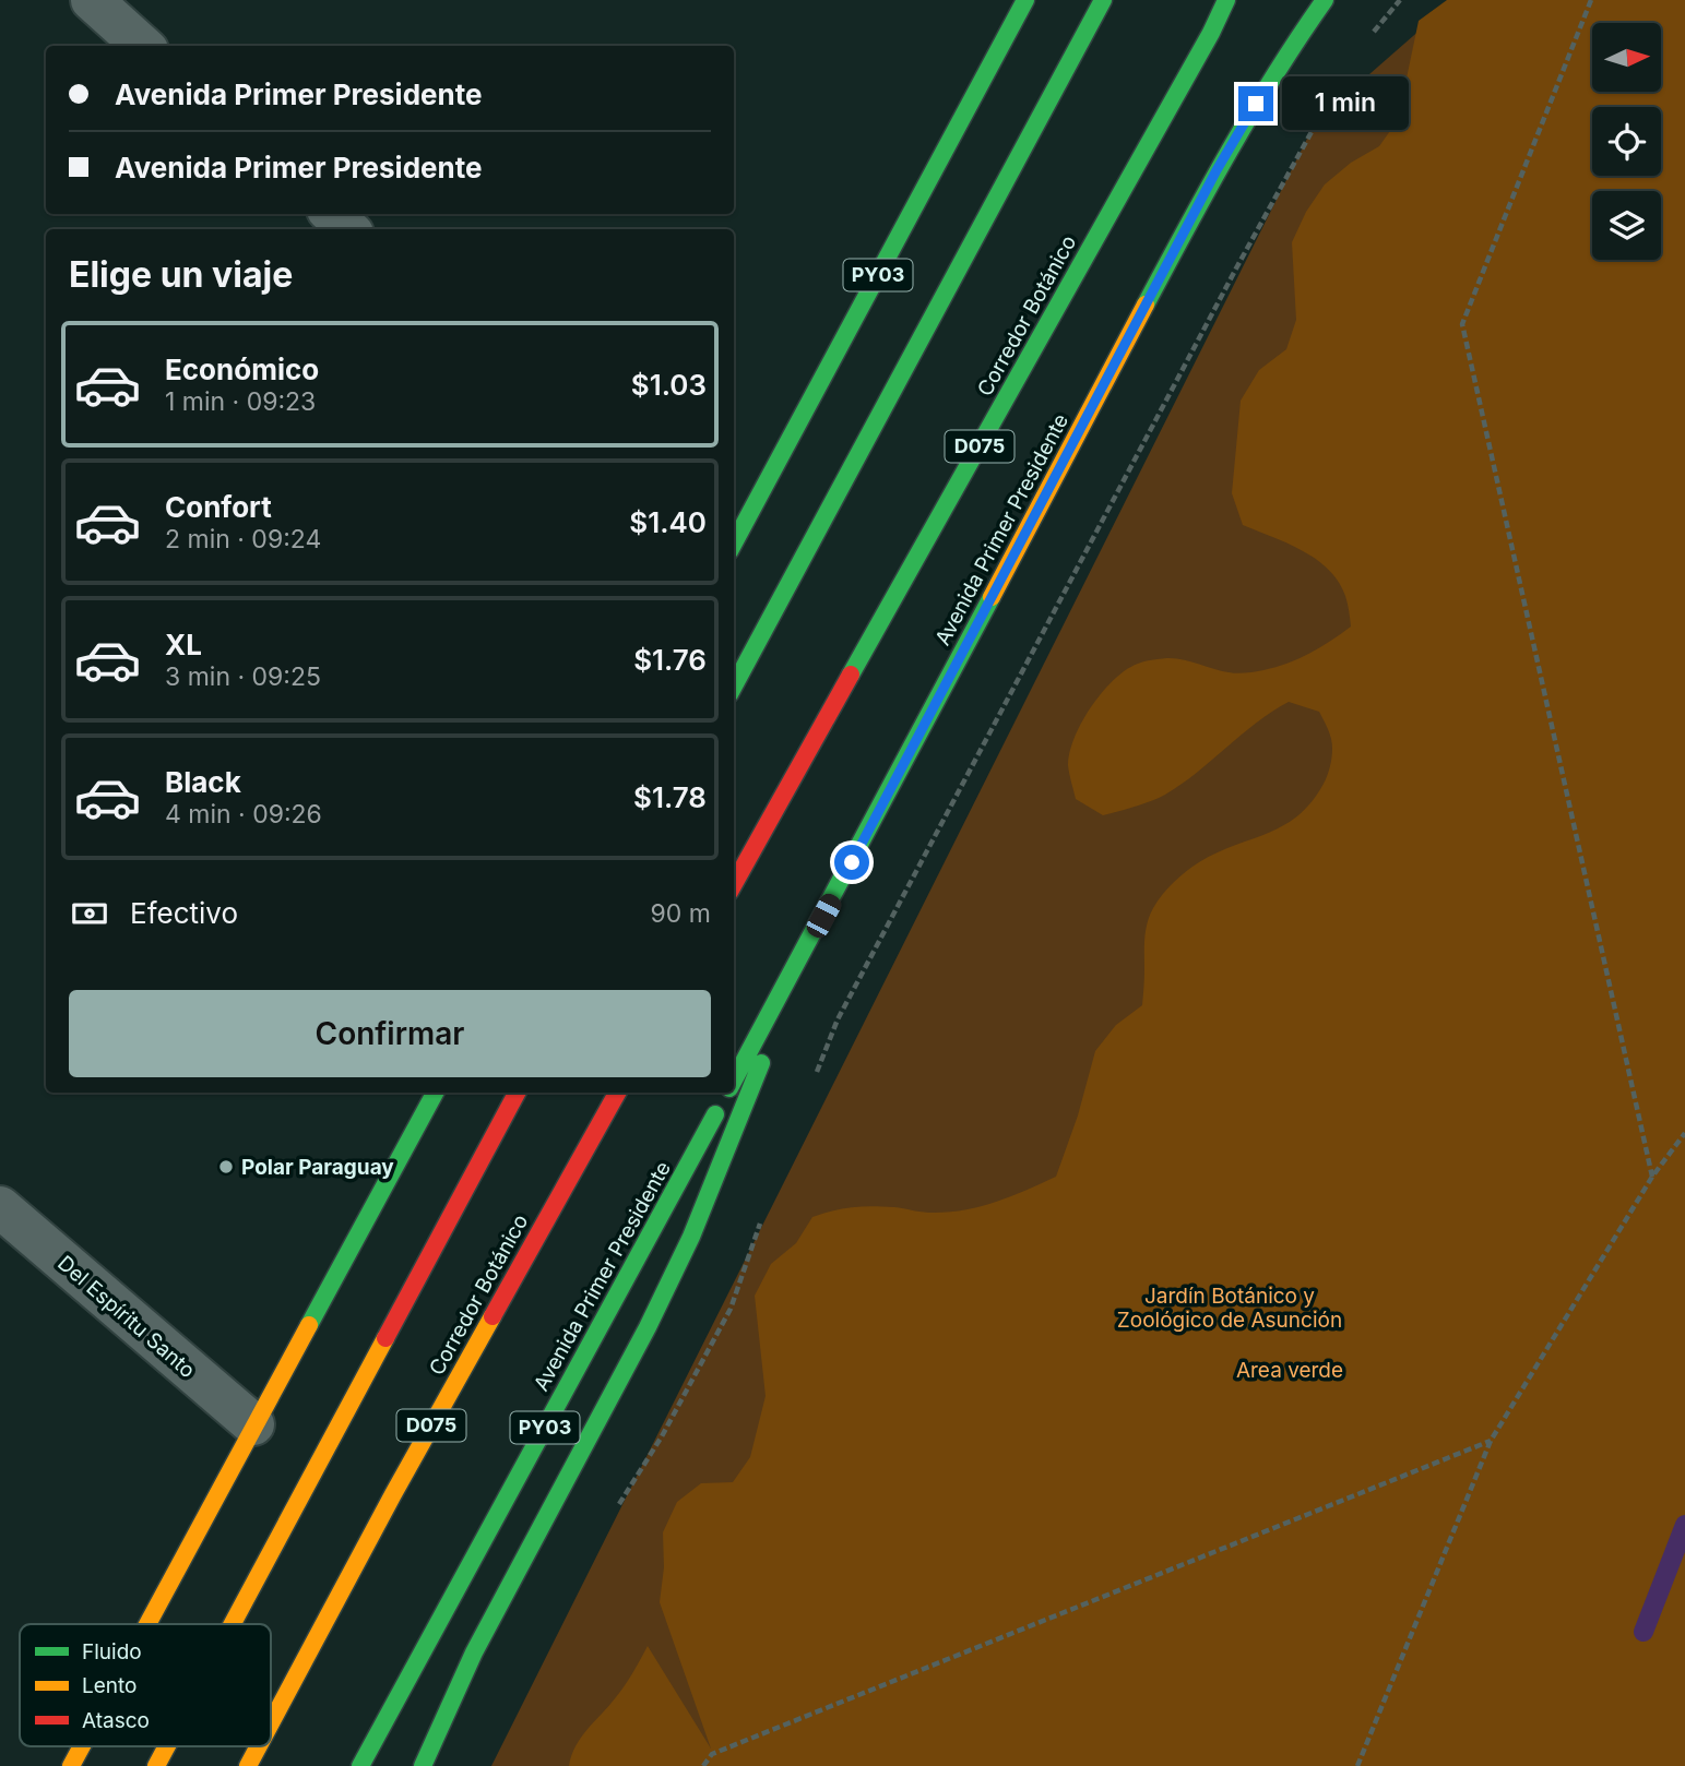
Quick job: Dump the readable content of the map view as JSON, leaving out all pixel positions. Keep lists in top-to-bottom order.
{
  "streets": {
    "highway": [
      "PY03",
      "Corredor Botánico",
      "D075",
      "Avenida Primer Presidente"
    ],
    "street": ["Del Espíritu Santo"]
  },
  "parks": ["Jardín Botánico y Zoológico de Asunción", "Area verde"],
  "places": ["Polar Paraguay"],
  "legend": ["Fluido", "Lento", "Atasco"],
  "north": "right",
  "page": {
    "banner": ["Avenida Primer Presidente", "Avenida Primer Presidente"],
    "bubble": "1 min",
    "heading": "Elige un viaje",
    "list": [
      {
        "name": "Económico",
        "note": "1 min · 09:23",
        "value": "$1.03"
      },
      {
        "name": "Confort",
        "note": "2 min · 09:24",
        "value": "$1.40"
      },
      {
        "name": "XL",
        "note": "3 min · 09:25",
        "value": "$1.76"
      },
      {
        "name": "Black",
        "note": "4 min · 09:26",
        "value": "$1.78"
      }
    ],
    "pay": ["Efectivo", "90 m"],
    "buttons": "Confirmar"
  }
}
